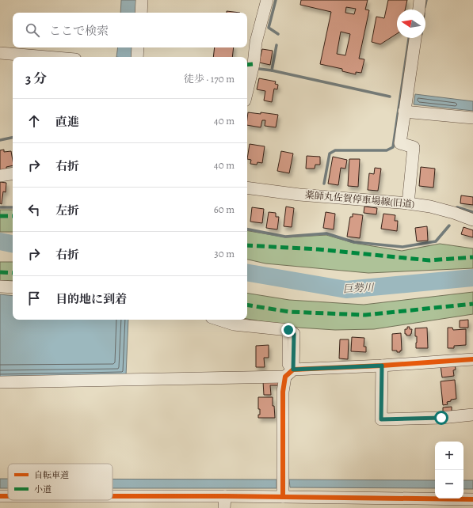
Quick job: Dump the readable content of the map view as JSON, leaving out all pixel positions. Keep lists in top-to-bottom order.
{
  "streets": {
    "street": ["薬師丸佐賀停車場線(旧道)"]
  },
  "water": ["巨勢川"],
  "legend": ["自転車道", "小道"],
  "north": "left",
  "page": {
    "search": "ここで検索",
    "heading": ["3 分", "徒歩 · 170 m"],
    "list": [
      ["直進", "40 m"],
      ["右折", "40 m"],
      ["左折", "60 m"],
      ["右折", "30 m"],
      "目的地に到着"
    ],
    "map_buttons": ["+", "−"]
  }
}
